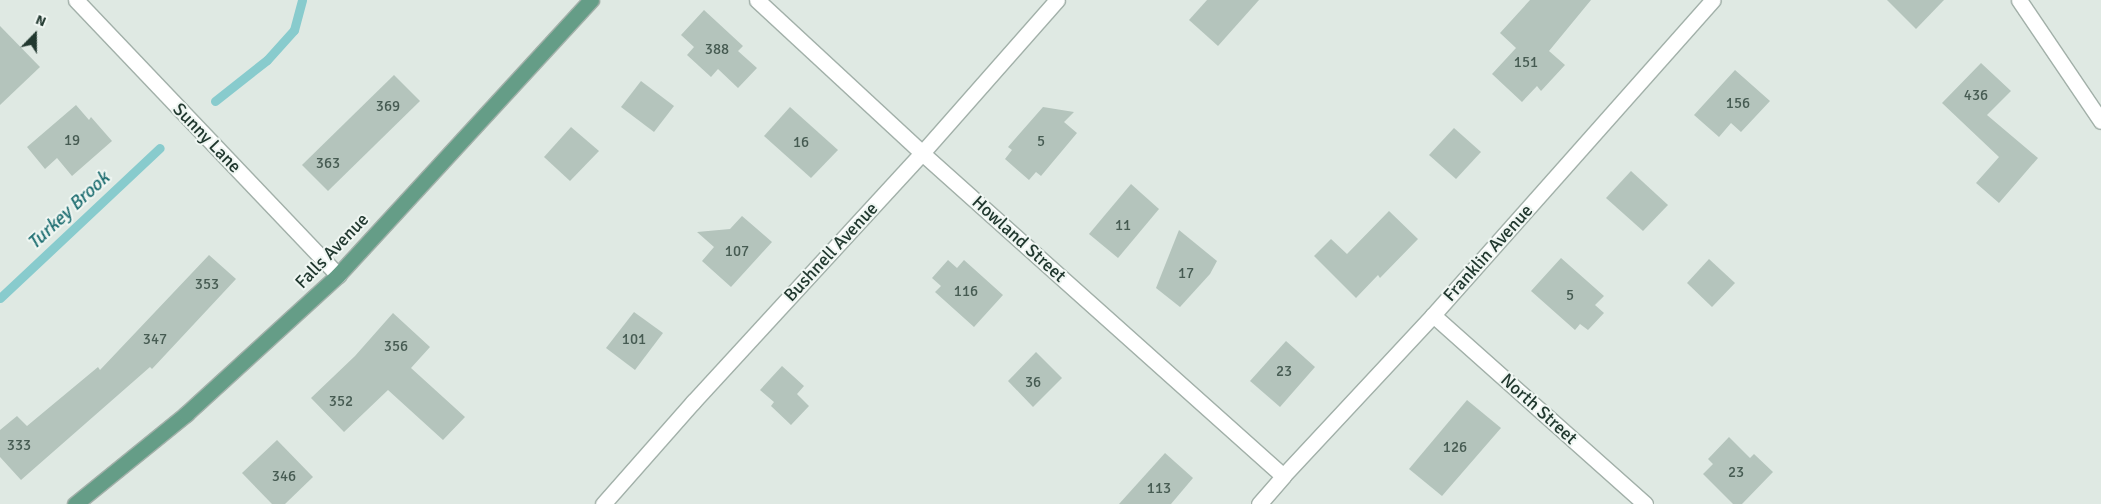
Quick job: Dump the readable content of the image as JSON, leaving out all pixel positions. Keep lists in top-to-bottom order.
{
  "streets": {
    "main road": ["Falls Avenue"],
    "street": [
      "Sunny Lane",
      "Howland Street",
      "Bushnell Avenue",
      "Franklin Avenue",
      "North Street"
    ]
  },
  "crossings": [
    ["Sunny Lane", "Falls Avenue"],
    ["Howland Street", "Bushnell Avenue"],
    ["Howland Street", "Franklin Avenue"],
    ["Franklin Avenue", "North Street"]
  ],
  "water": ["Turkey Brook"],
  "house_numbers": [
    "388",
    "151",
    "436",
    "156",
    "369",
    "19",
    "5",
    "16",
    "363",
    "11",
    "107",
    "17",
    "353",
    "116",
    "5",
    "347",
    "101",
    "356",
    "23",
    "36",
    "352",
    "333",
    "126",
    "23",
    "346",
    "113"
  ],
  "north": "top"
}
